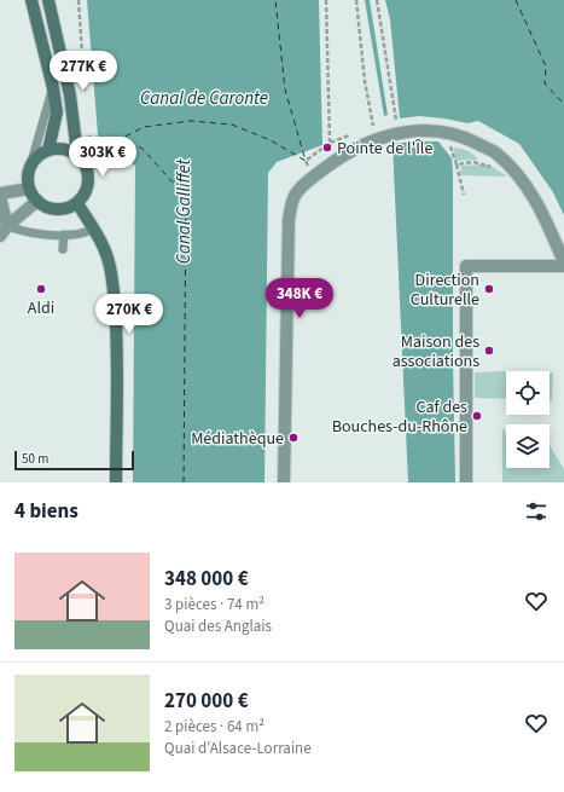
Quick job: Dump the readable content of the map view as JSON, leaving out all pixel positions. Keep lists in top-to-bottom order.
{
  "water": ["Canal de Caronte", "Canal Galliffet"],
  "places": [
    "Pointe de l'Île",
    "Aldi",
    "Direction Culturelle",
    "Maison des associations",
    "Caf des Bouches-du-Rhône",
    "Médiathèque"
  ],
  "scale_bar": "50 m",
  "page": {
    "price": [
      "277K €",
      "303K €",
      "348K €",
      "270K €"
    ],
    "scale": "50 m",
    "heading": "4 biens",
    "list": [
      {
        "name": "348 000 €",
        "note": "3 pièces · 74 m² · Quai des Anglais"
      },
      {
        "name": "270 000 €",
        "note": "2 pièces · 64 m² · Quai d'Alsace-Lorraine"
      }
    ]
  }
}
